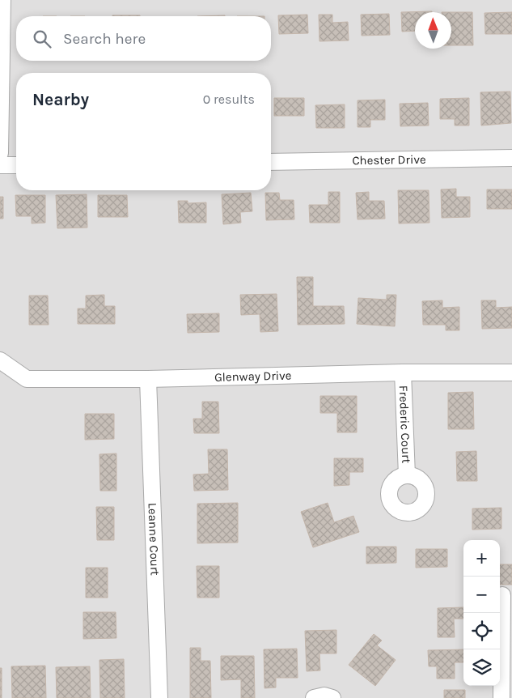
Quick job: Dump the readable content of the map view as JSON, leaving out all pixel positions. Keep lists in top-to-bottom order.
{
  "streets": {
    "street": [
      "Chester Drive",
      "Glenway Drive",
      "Frederic Court",
      "Leanne Court"
    ]
  },
  "crossings": [
    ["Glenway Drive", "Frederic Court"],
    ["Glenway Drive", "Leanne Court"]
  ],
  "north": "top",
  "page": {
    "search": "Search here",
    "heading": ["Nearby", "0 results"],
    "map_buttons": ["+", "−"]
  }
}
